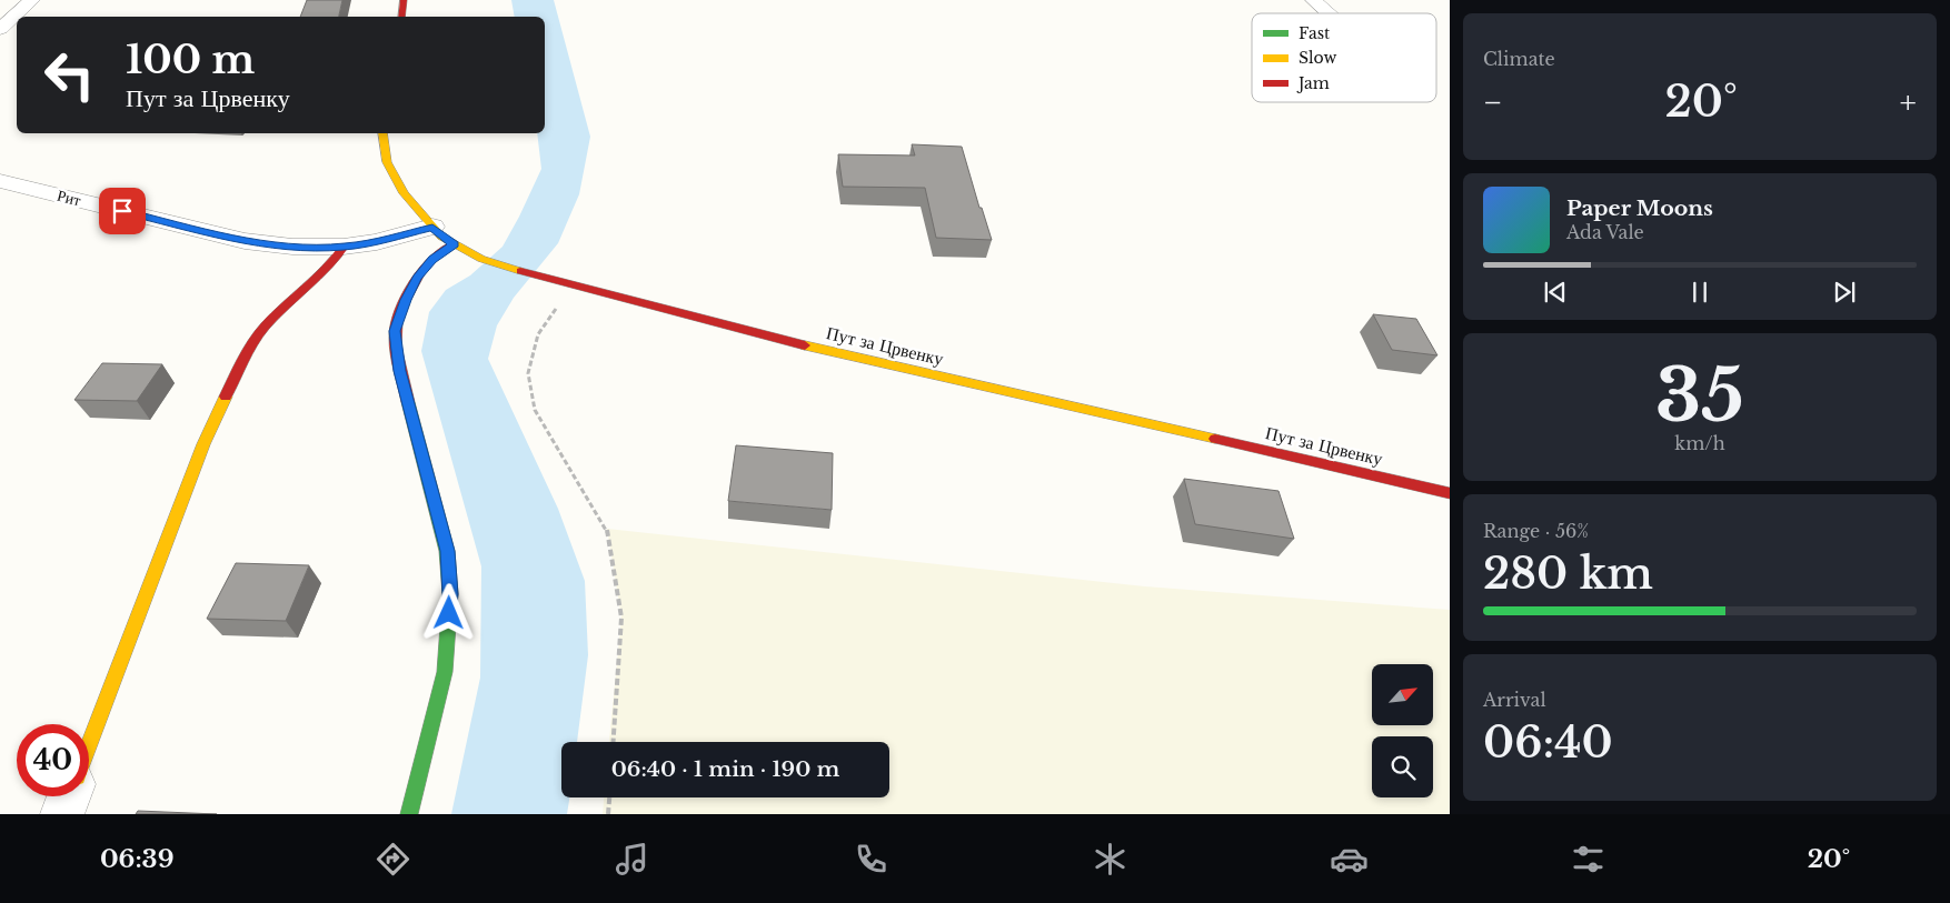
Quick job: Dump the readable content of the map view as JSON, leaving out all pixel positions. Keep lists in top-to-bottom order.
{
  "streets": {
    "street": ["Рит", "Пут за Црвенку"]
  },
  "crossings": [
    ["Рит", "Пут за Црвенку"]
  ],
  "legend": ["Fast", "Slow", "Jam"],
  "north": "top right",
  "page": {
    "tile": [
      "Climate",
      ["35", "km/h"],
      ["Range · 56%", "280 km"],
      ["Arrival", "06:40"]
    ],
    "turn": ["100 m", "Пут за Црвенку"],
    "heat": ["−", "20°", "+"],
    "song": ["Paper Moons", "Ada Vale"],
    "limit": "40",
    "trip": "06:40 · 1 min · 190 m",
    "tabs": ["06:39", "20°"]
  }
}
